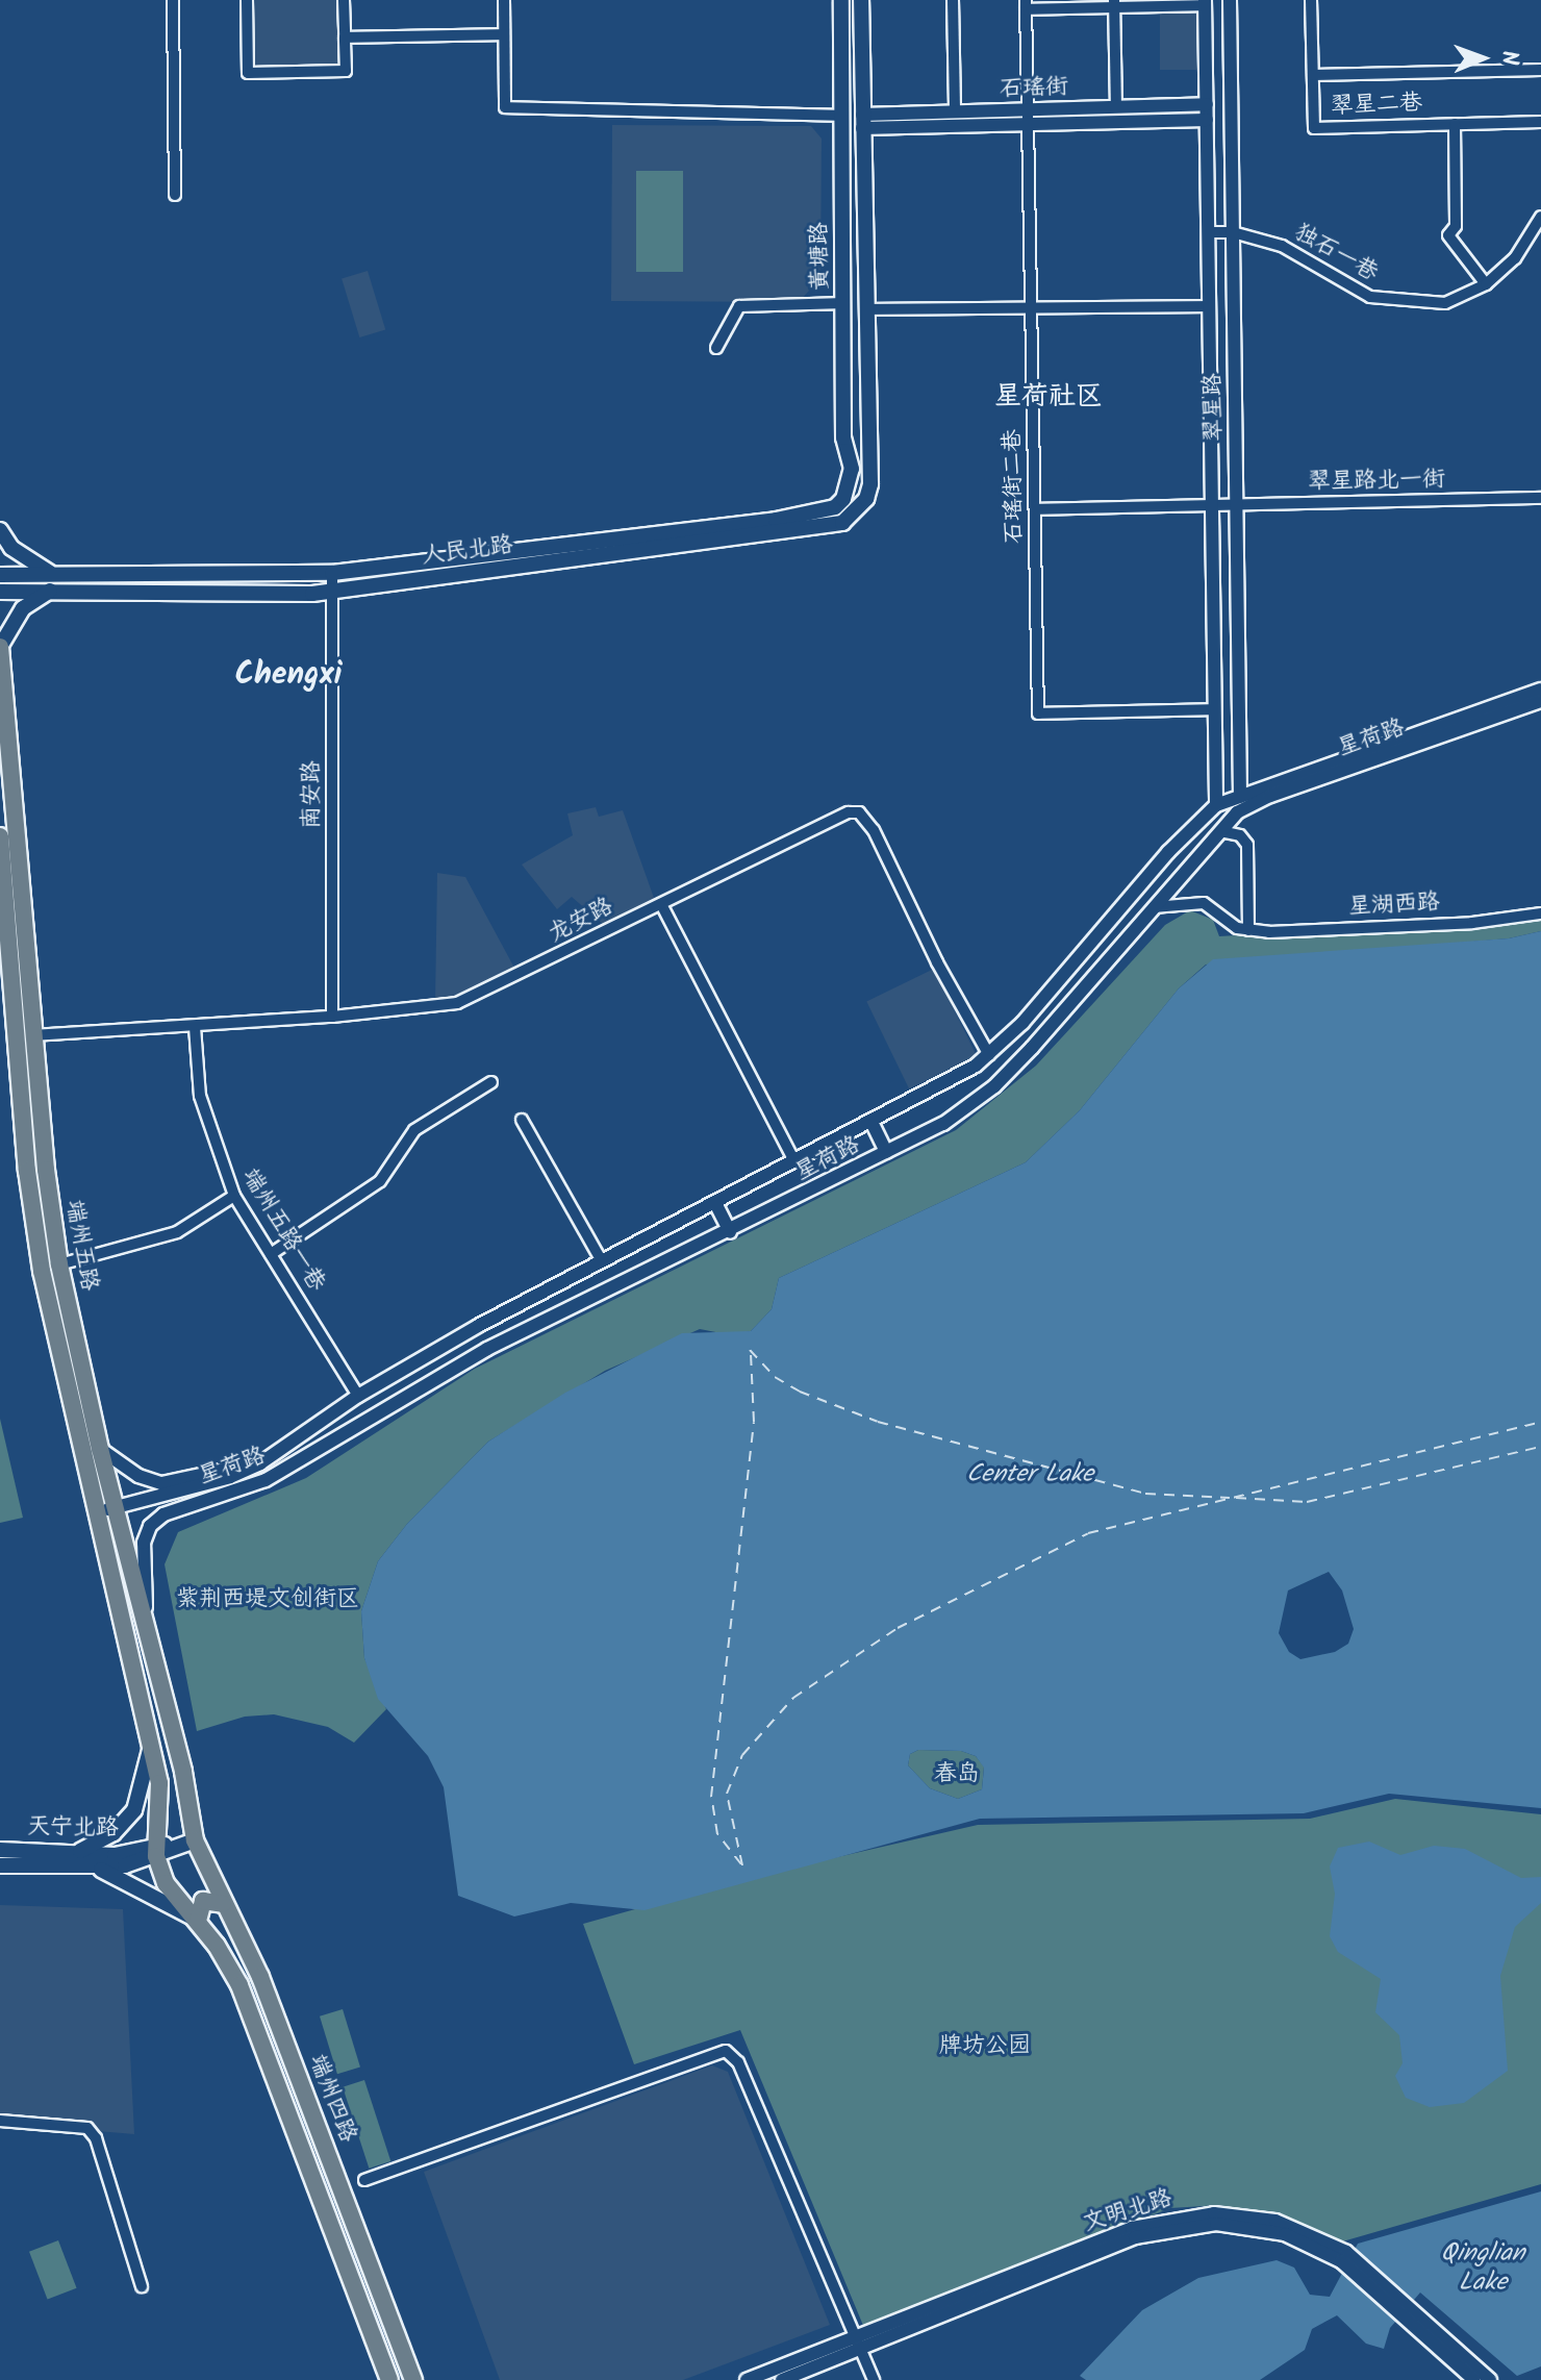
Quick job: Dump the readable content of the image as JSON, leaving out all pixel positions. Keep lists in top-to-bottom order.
{
  "streets": {
    "main road": [
      "黄塘路",
      "人民北路",
      "端州五路",
      "天宁北路",
      "端州四路"
    ],
    "street": [
      "石瑶街",
      "翠星二巷",
      "独石一巷",
      "翠星路",
      "翠星路北一街",
      "石瑶街二巷",
      "星荷路",
      "南安路",
      "星湖西路",
      "龙安路",
      "端州五路一巷",
      "文明北路"
    ]
  },
  "crossings": [
    ["石瑶街", "黄塘路"],
    ["石瑶街", "翠星路"],
    ["石瑶街", "石瑶街二巷"],
    ["独石一巷", "翠星路"],
    ["黄塘路", "人民北路"],
    ["翠星路", "翠星路北一街"],
    ["翠星路", "石瑶街二巷"],
    ["翠星路", "星荷路"],
    ["翠星路北一街", "石瑶街二巷"],
    ["人民北路", "南安路"],
    ["星荷路", "龙安路"],
    ["星荷路", "端州五路一巷"],
    ["星荷路", "端州五路"],
    ["南安路", "龙安路"],
    ["龙安路", "端州五路一巷"],
    ["龙安路", "端州五路"],
    ["端州五路", "天宁北路"],
    ["端州五路", "端州四路"],
    ["天宁北路", "端州四路"]
  ],
  "districts": ["星荷社区", "Chengxi"],
  "water": ["Center Lake", "Qinglian Lake"],
  "parks": ["紫荆西堤文创街区", "春岛", "牌坊公园"],
  "north": "right"
}
